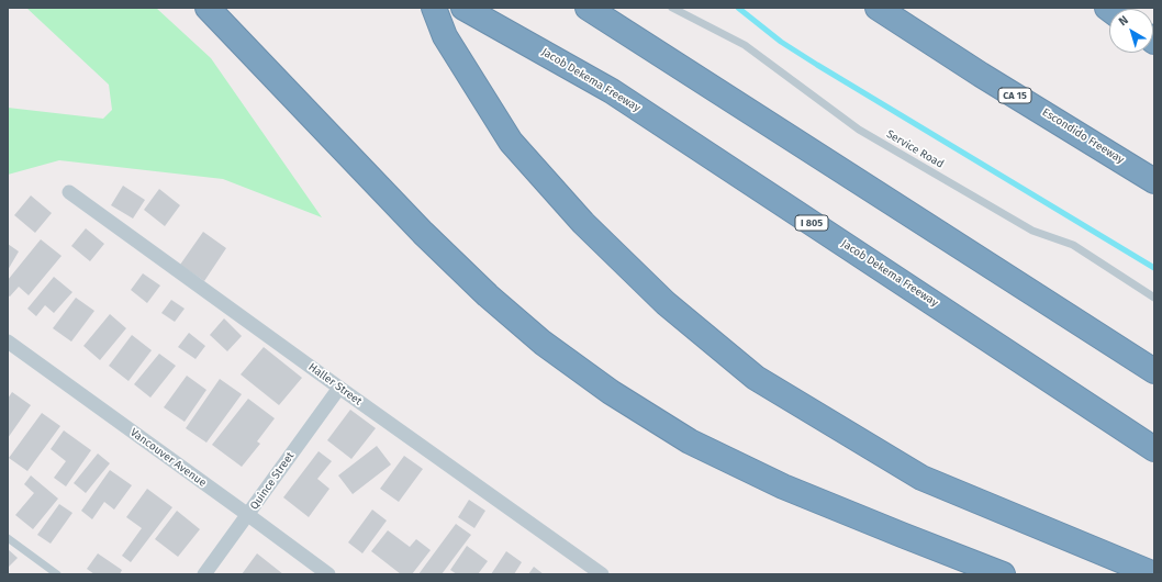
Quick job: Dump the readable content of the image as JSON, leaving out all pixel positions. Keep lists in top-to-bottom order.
{
  "streets": {
    "highway": [
      "Jacob Dekema Freeway",
      "CA 15",
      "Escondido Freeway",
      "I 805"
    ],
    "street": ["Haller Street", "Vancouver Avenue", "Quince Street"],
    "lane": ["Service Road"]
  },
  "crossings": [
    ["Haller Street", "Quince Street"],
    ["Vancouver Avenue", "Quince Street"]
  ],
  "north": "top left"
}
